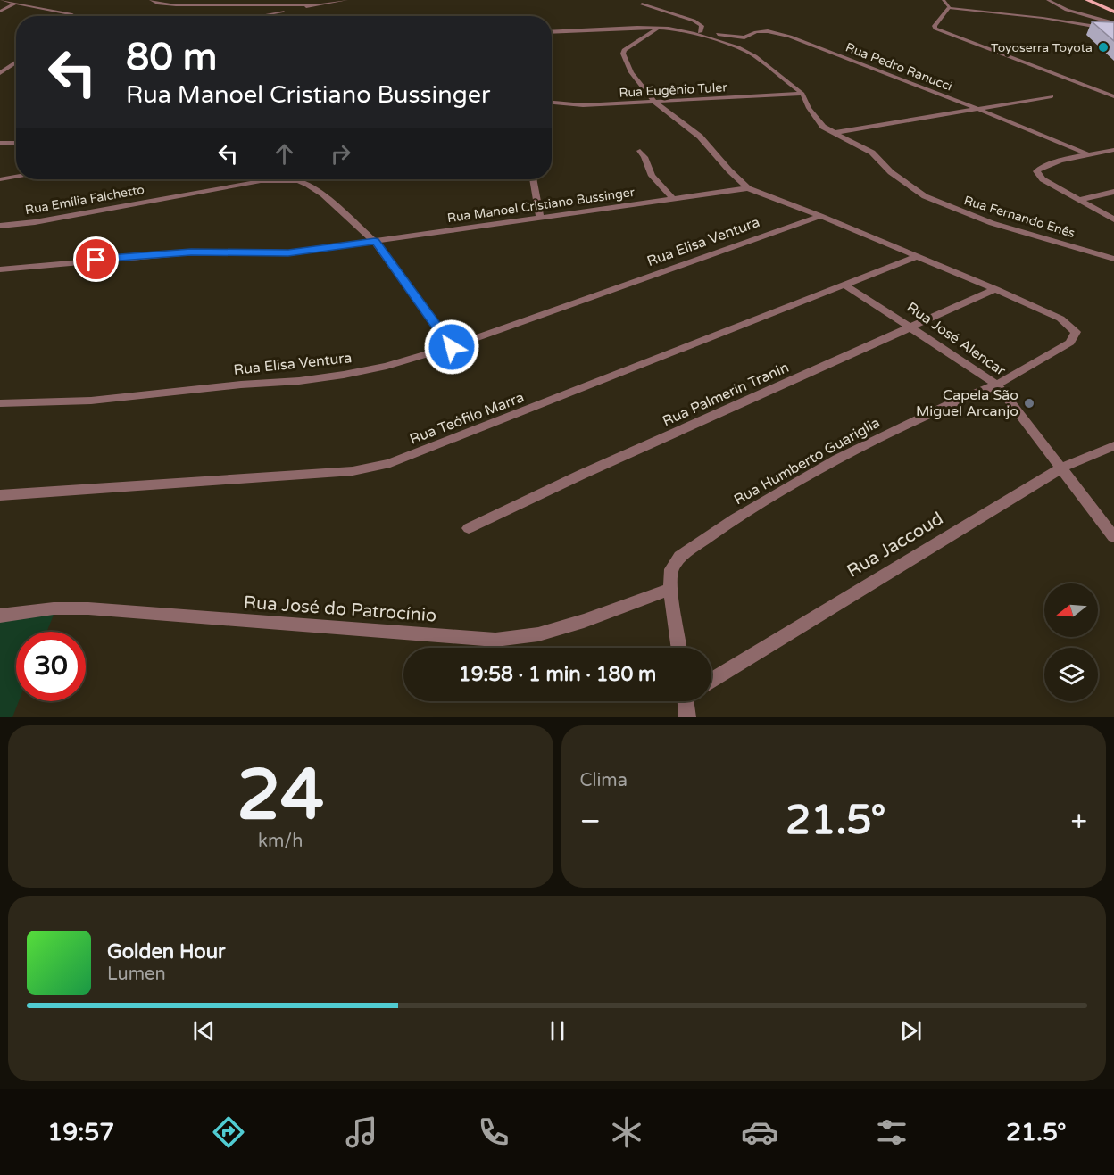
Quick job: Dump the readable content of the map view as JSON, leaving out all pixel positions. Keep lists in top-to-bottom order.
{
  "streets": {
    "street": [
      "Rua Pedro Ranucci",
      "Rua Eugênio Tuler",
      "Rua Emília Falchetto",
      "Rua Manoel Cristiano Bussinger",
      "Rua Fernando Enês",
      "Rua Elisa Ventura",
      "Rua José Alencar",
      "Rua Palmerin Tranin",
      "Rua Teófilo Marra",
      "Rua Humberto Guariglia",
      "Rua Jaccoud",
      "Rua José do Patrocínio"
    ]
  },
  "crossings": [
    ["Rua Pedro Ranucci", "Rua Fernando Enês"],
    ["Rua Eugênio Tuler", "Rua Fernando Enês"],
    ["Rua Emília Falchetto", "Rua Manoel Cristiano Bussinger"],
    ["Rua Emília Falchetto", "Rua Elisa Ventura"],
    ["Rua Manoel Cristiano Bussinger", "Rua Elisa Ventura"],
    ["Rua Manoel Cristiano Bussinger", "Rua Palmerin Tranin"],
    ["Rua Manoel Cristiano Bussinger", "Rua Teófilo Marra"],
    ["Rua Manoel Cristiano Bussinger", "Rua Humberto Guariglia"],
    ["Rua José Alencar", "Rua Palmerin Tranin"],
    ["Rua José Alencar", "Rua Teófilo Marra"],
    ["Rua José Alencar", "Rua Humberto Guariglia"],
    ["Rua José Alencar", "Rua Jaccoud"],
    ["Rua Humberto Guariglia", "Rua José do Patrocínio"]
  ],
  "places": ["Toyoserra Toyota", "Capela São Miguel Arcanjo"],
  "north": "left",
  "page": {
    "turn": ["80 m", "Rua Manoel Cristiano Bussinger"],
    "limit": "30",
    "trip": "19:58 · 1 min · 180 m",
    "tile": [
      ["24", "km/h"],
      "Clima"
    ],
    "heat": ["−", "21.5°", "+"],
    "song": ["Golden Hour", "Lumen"],
    "tabs": ["19:57", "21.5°"]
  }
}
